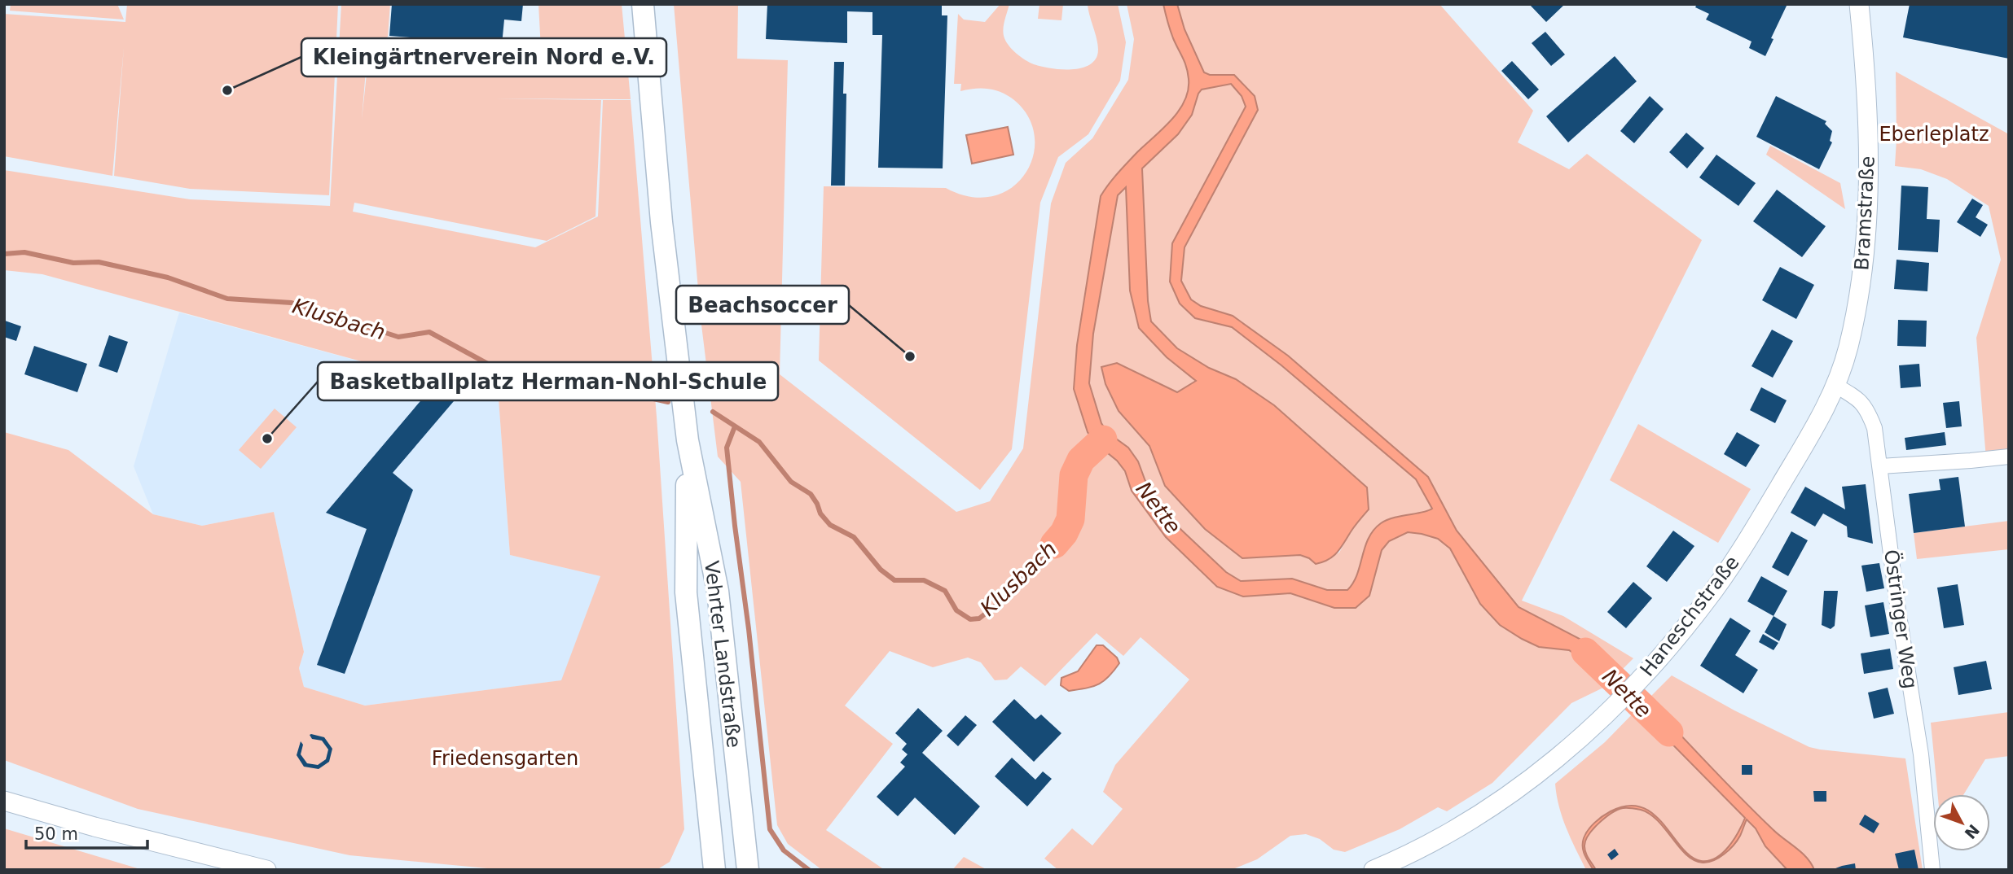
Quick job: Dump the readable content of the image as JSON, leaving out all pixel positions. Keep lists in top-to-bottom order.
{
  "streets": {
    "main road": ["Vehrter Landstraße"],
    "street": ["Bramstraße", "Haneschstraße", "Östringer Weg"]
  },
  "crossings": [
    ["Bramstraße", "Haneschstraße"],
    ["Bramstraße", "Östringer Weg"],
    ["Haneschstraße", "Östringer Weg"]
  ],
  "water": ["Klusbach", "Nette"],
  "parks": ["Eberleplatz", "Friedensgarten"],
  "places": ["Kleingärtnerverein Nord e.V.", "Beachsoccer", "Basketballplatz Herman-Nohl-Schule"],
  "scale_bar": "50 m",
  "north": "bottom right"
}
